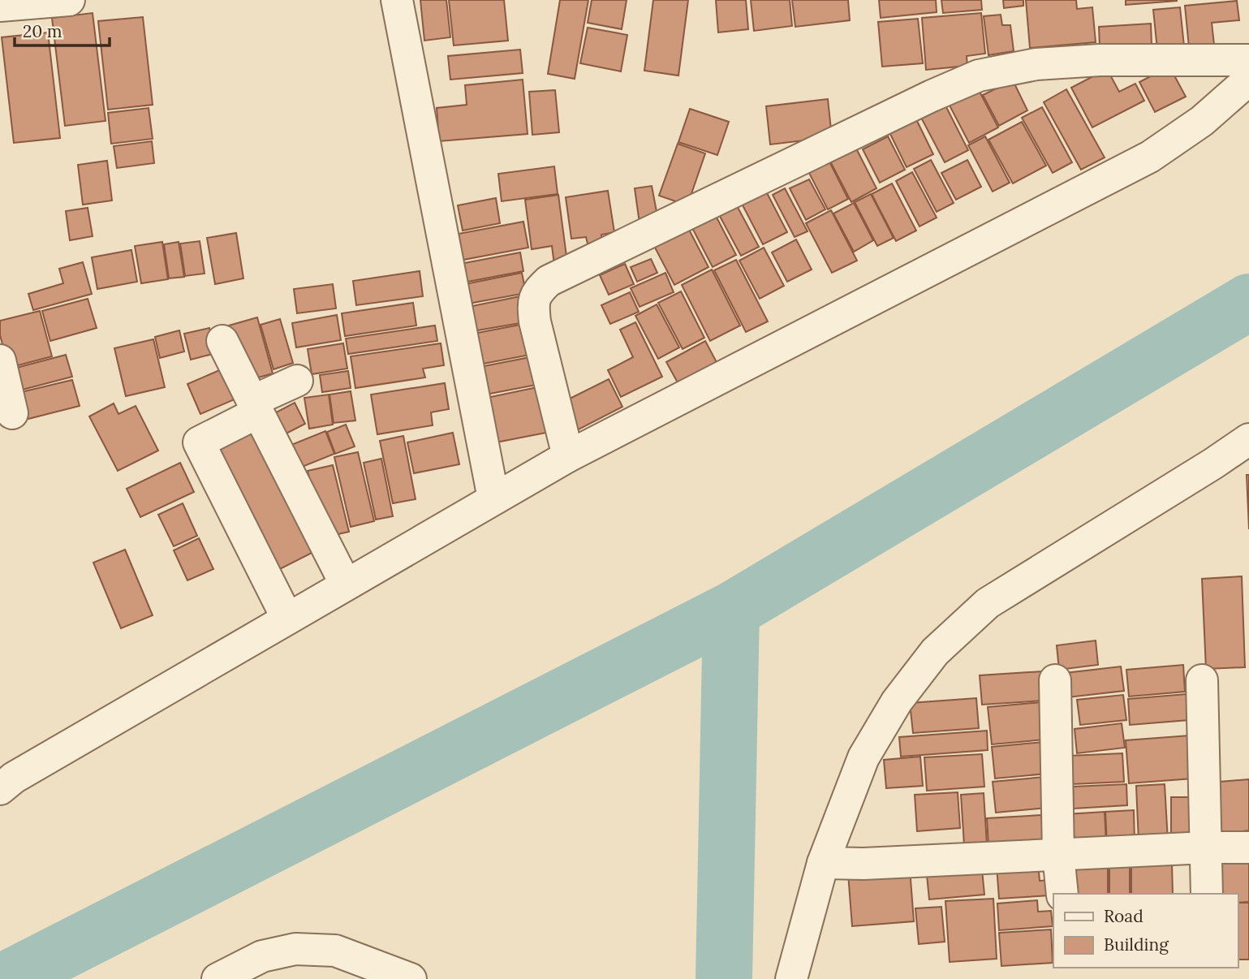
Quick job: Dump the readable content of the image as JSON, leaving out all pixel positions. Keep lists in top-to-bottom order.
{
  "legend": ["Road", "Building"],
  "scale_bar": "20 m"
}
